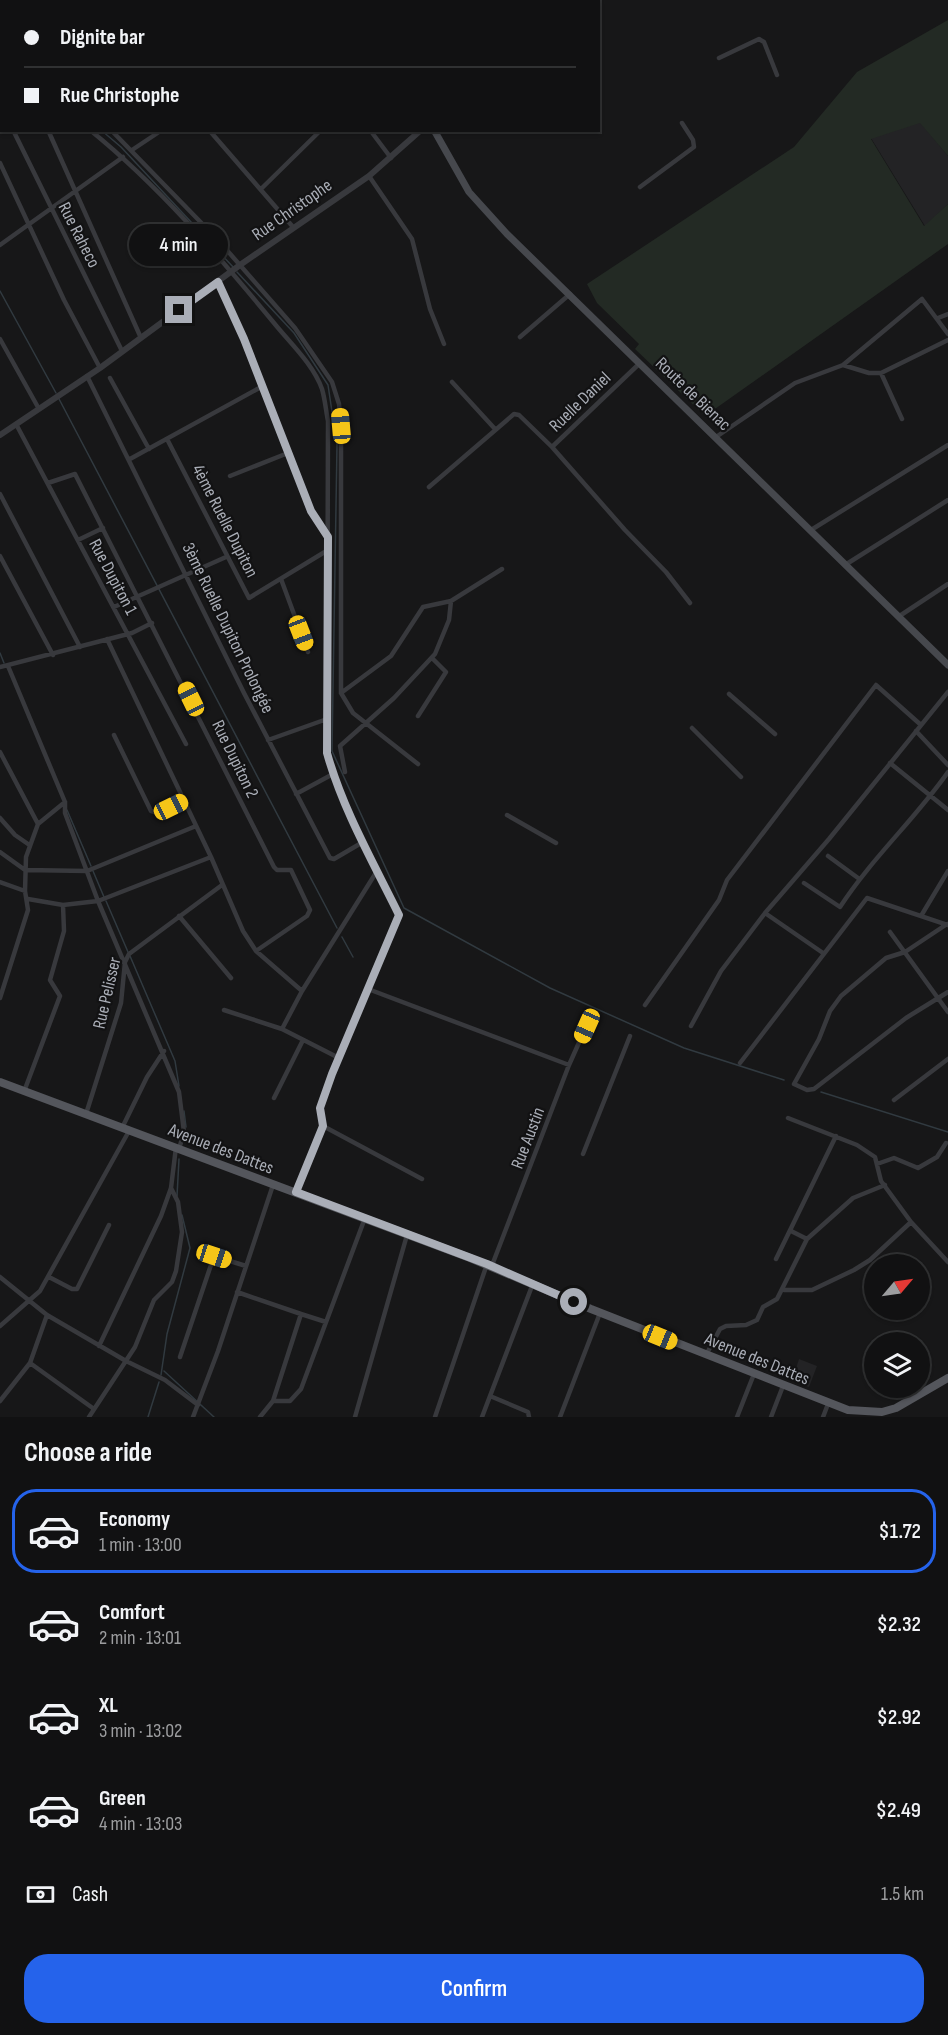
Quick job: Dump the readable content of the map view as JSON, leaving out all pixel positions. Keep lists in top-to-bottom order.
{
  "streets": {
    "main road": ["Route de Bienac", "Avenue des Dattes"],
    "street": [
      "Rue Christophe",
      "Rue Raheco",
      "Ruelle Daniel",
      "4ème Ruelle Dupiton",
      "Rue Dupiton 1",
      "3ème Ruelle Dupiton Prolongée",
      "Rue Dupiton 2",
      "Rue Pelisser",
      "Rue Austin"
    ]
  },
  "crossings": [
    ["Rue Christophe", "Rue Raheco"],
    ["Rue Christophe", "Rue Dupiton 1"],
    ["Rue Christophe", "3ème Ruelle Dupiton Prolongée"],
    ["Route de Bienac", "Ruelle Daniel"],
    ["Rue Dupiton 1", "Rue Dupiton 2"],
    ["Rue Pelisser", "Avenue des Dattes"],
    ["Rue Austin", "Avenue des Dattes"]
  ],
  "north": "top right",
  "page": {
    "banner": ["Dignite bar", "Rue Christophe"],
    "bubble": "4 min",
    "heading": "Choose a ride",
    "list": [
      {
        "name": "Economy",
        "note": "1 min · 13:00",
        "value": "$1.72"
      },
      {
        "name": "Comfort",
        "note": "2 min · 13:01",
        "value": "$2.32"
      },
      {
        "name": "XL",
        "note": "3 min · 13:02",
        "value": "$2.92"
      },
      {
        "name": "Green",
        "note": "4 min · 13:03",
        "value": "$2.49"
      }
    ],
    "pay": ["Cash", "1.5 km"],
    "buttons": "Confirm"
  }
}
